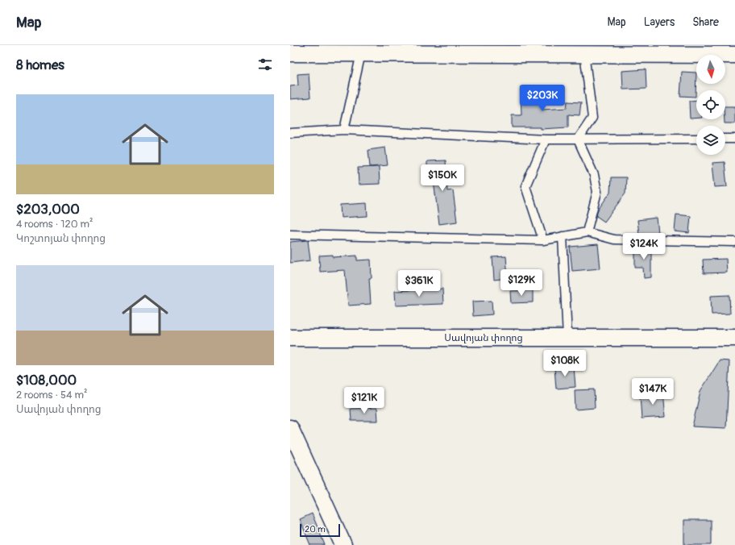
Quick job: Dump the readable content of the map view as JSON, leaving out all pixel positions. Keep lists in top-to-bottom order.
{
  "streets": {
    "street": ["Սավոյան փողոց"]
  },
  "scale_bar": "20 m",
  "north": "bottom",
  "page": {
    "header": "Map",
    "nav": ["Map", "Layers", "Share"],
    "heading": "8 homes",
    "list": [
      {
        "name": "$203,000",
        "note": "4 rooms · 120 m² · Կոշտոյան փողոց"
      },
      {
        "name": "$108,000",
        "note": "2 rooms · 54 m² · Սավոյան փողոց"
      }
    ],
    "price": [
      "$203K",
      "$150K",
      "$124K",
      "$129K",
      "$361K",
      "$108K",
      "$147K",
      "$121K"
    ],
    "scale": "20 m"
  }
}
